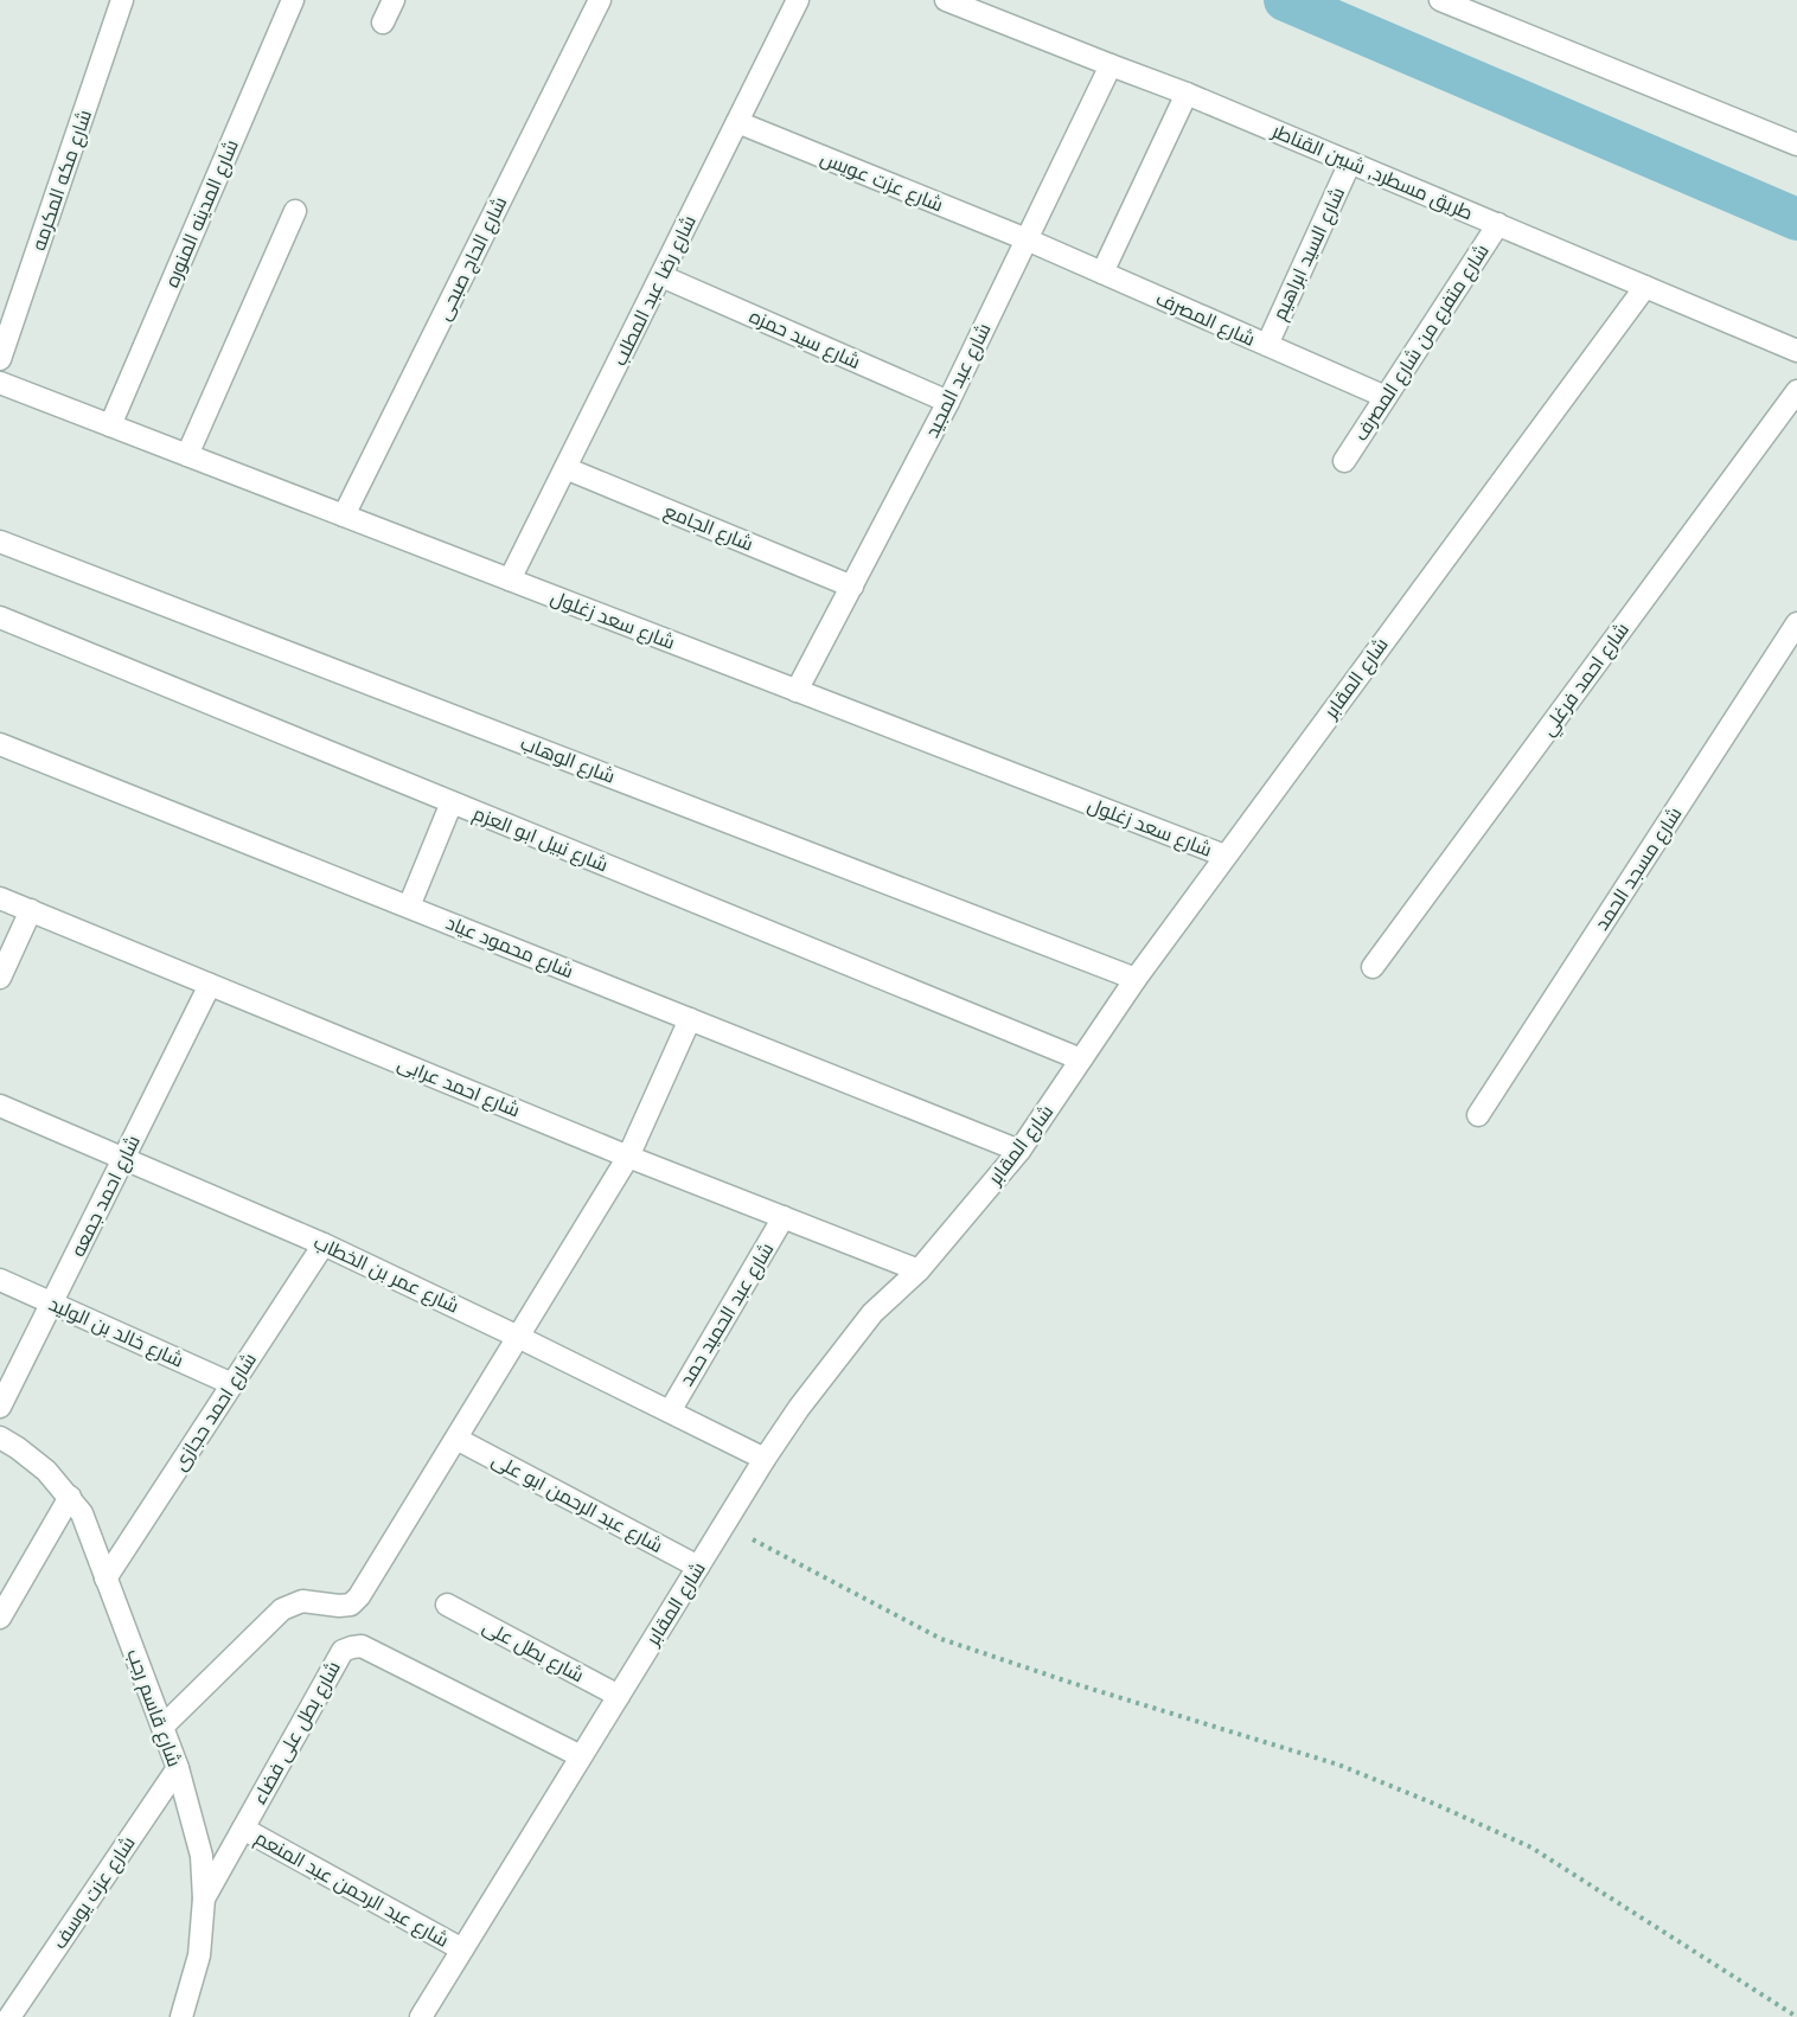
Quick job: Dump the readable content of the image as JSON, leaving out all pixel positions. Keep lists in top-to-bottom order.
{
  "streets": {
    "street": [
      "طريق مسطرد, شبين القناطر",
      "شارع مكه المكرمه",
      "شارع عزت عويس",
      "شارع المدينه المنوره",
      "شارع السيد ابراهيم",
      "شارع الحاج صبحى",
      "شارع رضا عبد المطلب",
      "شارع المصرف",
      "شارع سيد حمزه",
      "شارع متفرع من شارع المصرف",
      "شارع عبد المجيد",
      "شارع الجامع",
      "شارع سعد زغلول",
      "شارع المقابر",
      "شارع احمد فرغلي",
      "شارع الوهاب",
      "شارع نبيل ابو العزم",
      "شارع مسجد الحمد",
      "شارع محمود عياد",
      "شارع احمد عرابى",
      "شارع احمد جمعه",
      "شارع عمر بن الخطاب",
      "شارع عبد الحميد حمد",
      "شارع خالد بن الوليد",
      "شارع احمد حجازى",
      "شارع عبد الرحمن ابو على",
      "شارع بطل على",
      "شارع قاسم رجب",
      "شارع بطل على فضاء",
      "شارع عبد الرحمن عبد المنعم",
      "شارع عزت يوسف"
    ]
  },
  "crossings": [
    ["طريق مسطرد, شبين القناطر", "شارع السيد ابراهيم"],
    ["طريق مسطرد, شبين القناطر", "شارع متفرع من شارع المصرف"],
    ["طريق مسطرد, شبين القناطر", "شارع عبد المجيد"],
    ["طريق مسطرد, شبين القناطر", "شارع المقابر"],
    ["شارع عزت عويس", "شارع رضا عبد المطلب"],
    ["شارع عزت عويس", "شارع المصرف"],
    ["شارع عزت عويس", "شارع عبد المجيد"],
    ["شارع المدينه المنوره", "شارع سعد زغلول"],
    ["شارع السيد ابراهيم", "شارع المصرف"],
    ["شارع الحاج صبحى", "شارع سعد زغلول"],
    ["شارع رضا عبد المطلب", "شارع سيد حمزه"],
    ["شارع رضا عبد المطلب", "شارع الجامع"],
    ["شارع رضا عبد المطلب", "شارع سعد زغلول"],
    ["شارع المصرف", "شارع متفرع من شارع المصرف"],
    ["شارع المصرف", "شارع عبد المجيد"],
    ["شارع سيد حمزه", "شارع عبد المجيد"],
    ["شارع عبد المجيد", "شارع الجامع"],
    ["شارع عبد المجيد", "شارع سعد زغلول"],
    ["شارع سعد زغلول", "شارع المقابر"],
    ["شارع المقابر", "شارع الوهاب"],
    ["شارع المقابر", "شارع نبيل ابو العزم"],
    ["شارع المقابر", "شارع محمود عياد"],
    ["شارع المقابر", "شارع احمد عرابى"],
    ["شارع المقابر", "شارع عمر بن الخطاب"],
    ["شارع المقابر", "شارع عبد الرحمن ابو على"],
    ["شارع المقابر", "شارع بطل على"],
    ["شارع المقابر", "شارع بطل على فضاء"],
    ["شارع المقابر", "شارع عبد الرحمن عبد المنعم"],
    ["شارع احمد عرابى", "شارع احمد جمعه"],
    ["شارع احمد عرابى", "شارع عبد الحميد حمد"],
    ["شارع احمد جمعه", "شارع عمر بن الخطاب"],
    ["شارع احمد جمعه", "شارع خالد بن الوليد"],
    ["شارع عمر بن الخطاب", "شارع عبد الحميد حمد"],
    ["شارع عمر بن الخطاب", "شارع احمد حجازى"],
    ["شارع خالد بن الوليد", "شارع احمد حجازى"],
    ["شارع احمد حجازى", "شارع قاسم رجب"],
    ["شارع قاسم رجب", "شارع بطل على فضاء"],
    ["شارع قاسم رجب", "شارع عزت يوسف"],
    ["شارع بطل على فضاء", "شارع عبد الرحمن عبد المنعم"]
  ]
}
